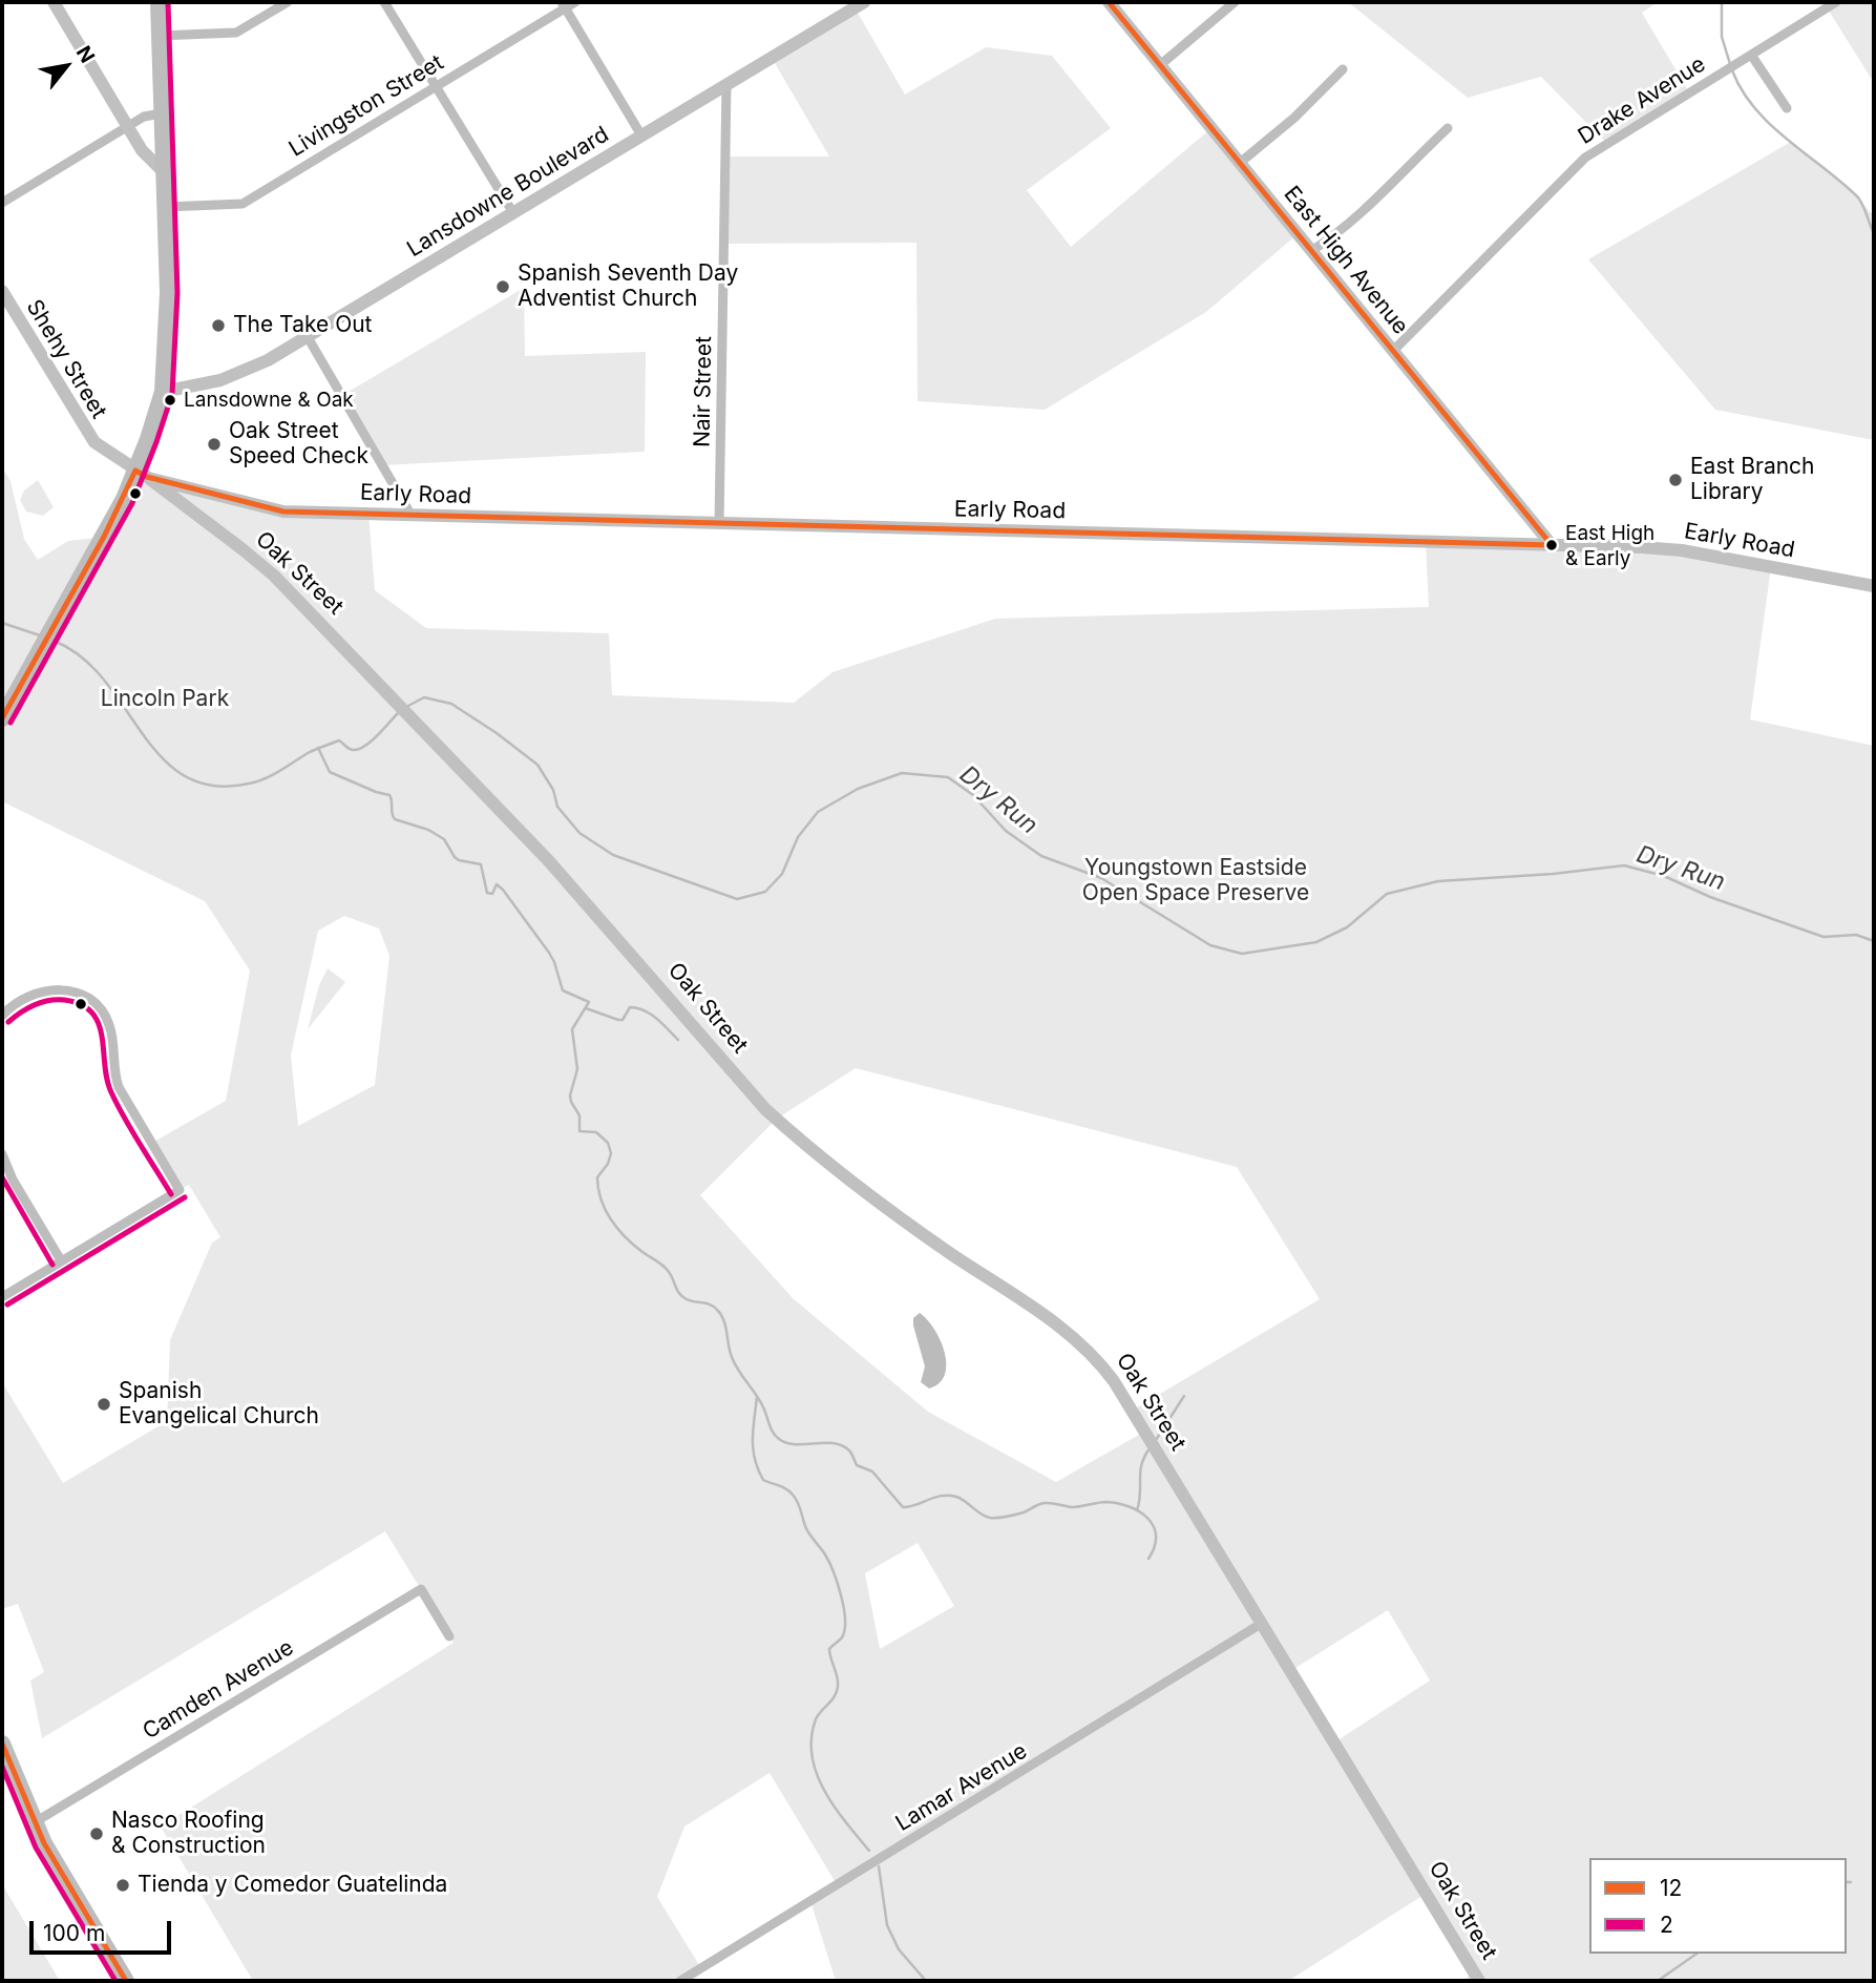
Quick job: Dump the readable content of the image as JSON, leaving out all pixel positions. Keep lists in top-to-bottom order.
{
  "streets": {
    "street": [
      "Drake Avenue",
      "Livingston Street",
      "Lansdowne Boulevard",
      "East High Avenue",
      "Shehy Street",
      "Nair Street",
      "Early Road",
      "Oak Street",
      "Camden Avenue",
      "Lamar Avenue"
    ]
  },
  "crossings": [
    ["Drake Avenue", "East High Avenue"],
    ["Lansdowne Boulevard", "Nair Street"],
    ["East High Avenue", "Early Road"],
    ["Shehy Street", "Early Road"],
    ["Shehy Street", "Oak Street"],
    ["Nair Street", "Early Road"],
    ["Early Road", "Oak Street"],
    ["Oak Street", "Lamar Avenue"]
  ],
  "water": ["Dry Run"],
  "parks": ["Lincoln Park", "Youngstown Eastside Open Space Preserve"],
  "places": [
    "Spanish Seventh Day Adventist Church",
    "The Take Out",
    "Lansdowne & Oak",
    "Oak Street Speed Check",
    "East Branch Library",
    "East High & Early",
    "Spanish Evangelical Church",
    "Nasco Roofing & Construction",
    "Tienda y Comedor Guatelinda"
  ],
  "lines": ["transit line 12", "transit line 2"],
  "legend": ["12", "2"],
  "scale_bar": "100 m",
  "north": "top right"
}
